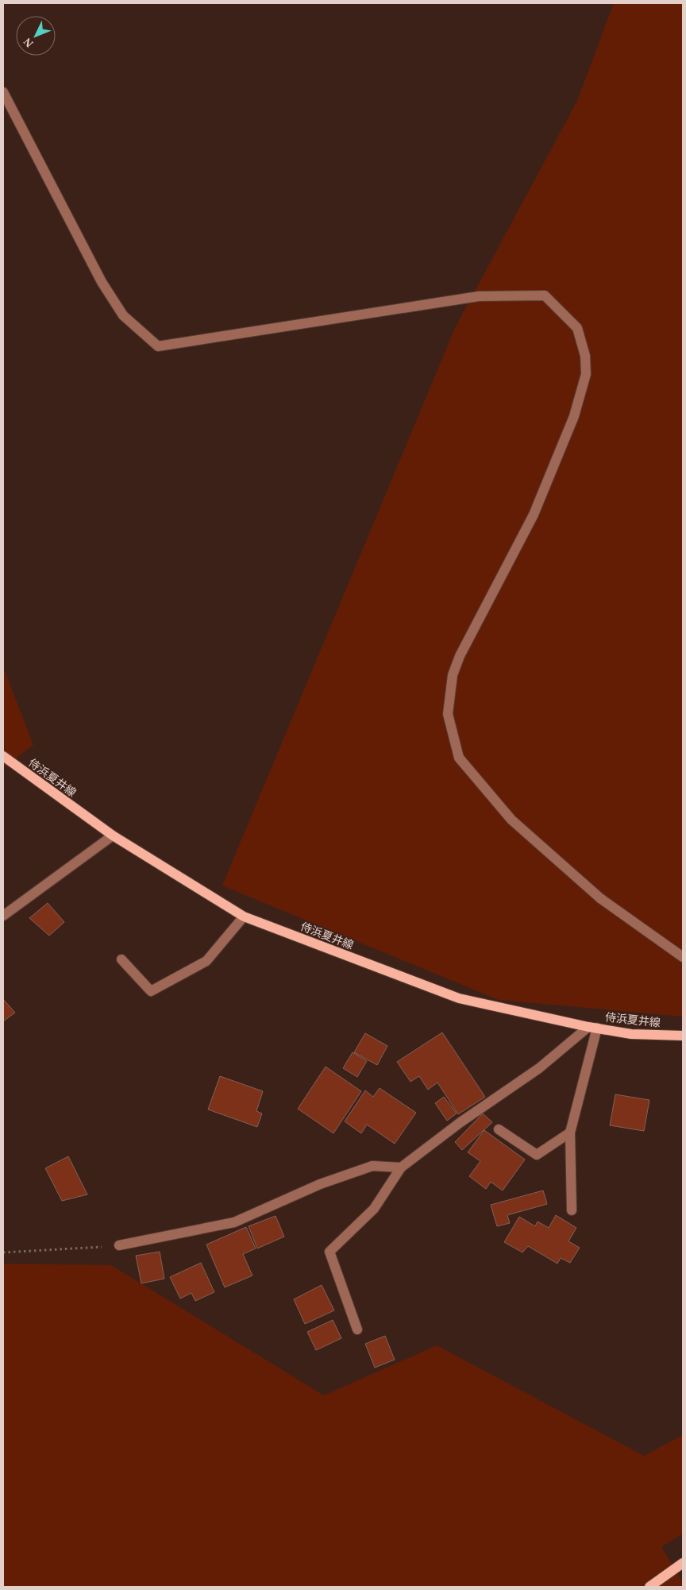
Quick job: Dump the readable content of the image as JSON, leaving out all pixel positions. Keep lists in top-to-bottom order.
{
  "streets": {
    "main road": ["侍浜夏井線"]
  },
  "north": "bottom left"
}
